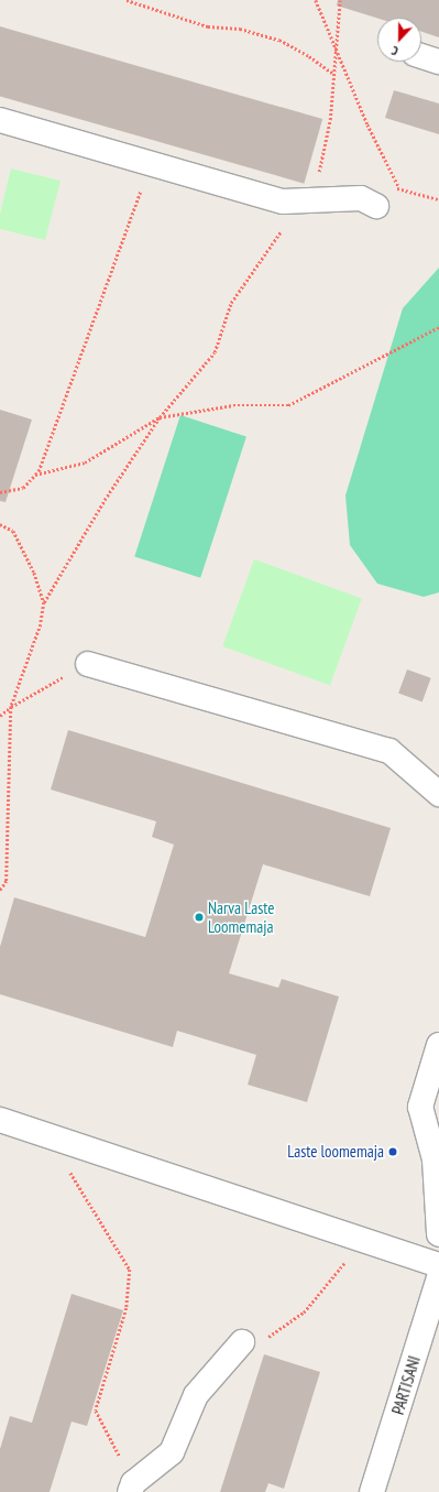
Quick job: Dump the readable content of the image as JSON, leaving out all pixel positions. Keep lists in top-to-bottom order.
{
  "streets": {
    "street": ["PARTISANI"]
  },
  "places": ["Narva Laste Loomemaja", "Laste loomemaja"],
  "north": "bottom"
}
